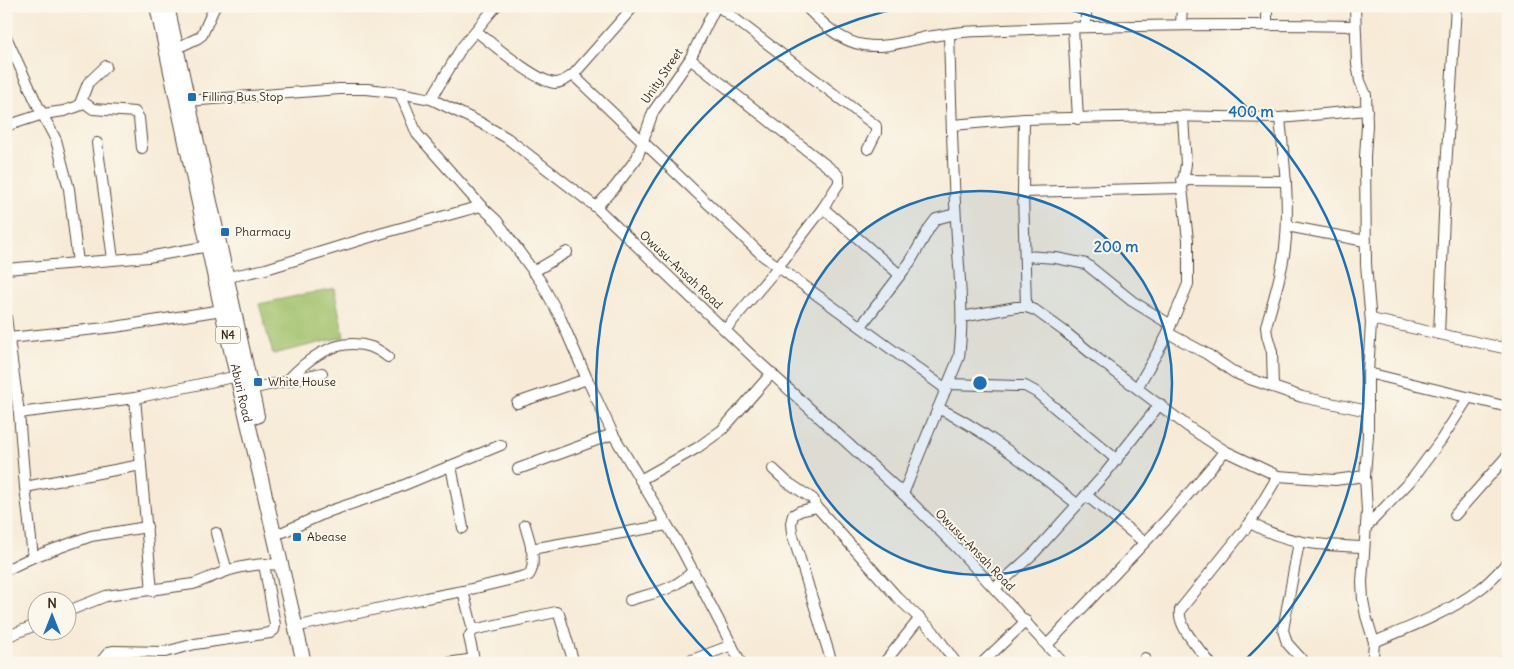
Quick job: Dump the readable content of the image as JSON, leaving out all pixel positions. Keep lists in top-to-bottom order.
{
  "streets": {
    "highway": ["N4", "Aburi Road"],
    "street": ["Unity Street", "Owusu-Ansah Road"]
  },
  "crossings": [
    ["Unity Street", "Owusu-Ansah Road"],
    ["Owusu-Ansah Road", "Aburi Road"]
  ],
  "places": {
    "transit": [
      "Filling Bus Stop",
      "Pharmacy",
      "White House",
      "Abease"
    ]
  },
  "north": "top",
  "rings": ["400 m", "200 m"]
}
